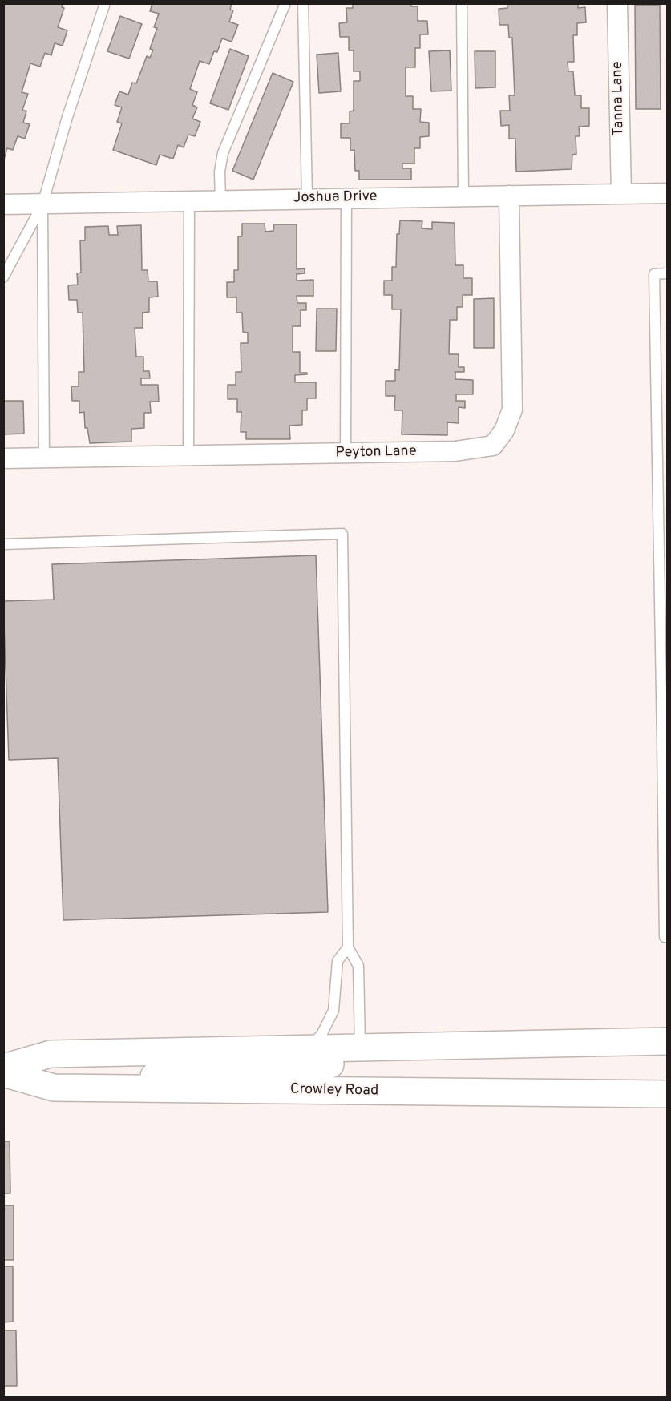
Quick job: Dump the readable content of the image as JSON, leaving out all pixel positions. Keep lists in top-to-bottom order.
{
  "streets": {
    "main road": ["Crowley Road"],
    "street": ["Tanna Lane", "Joshua Drive", "Peyton Lane"]
  },
  "crossings": [
    ["Tanna Lane", "Joshua Drive"],
    ["Joshua Drive", "Peyton Lane"]
  ]
}
